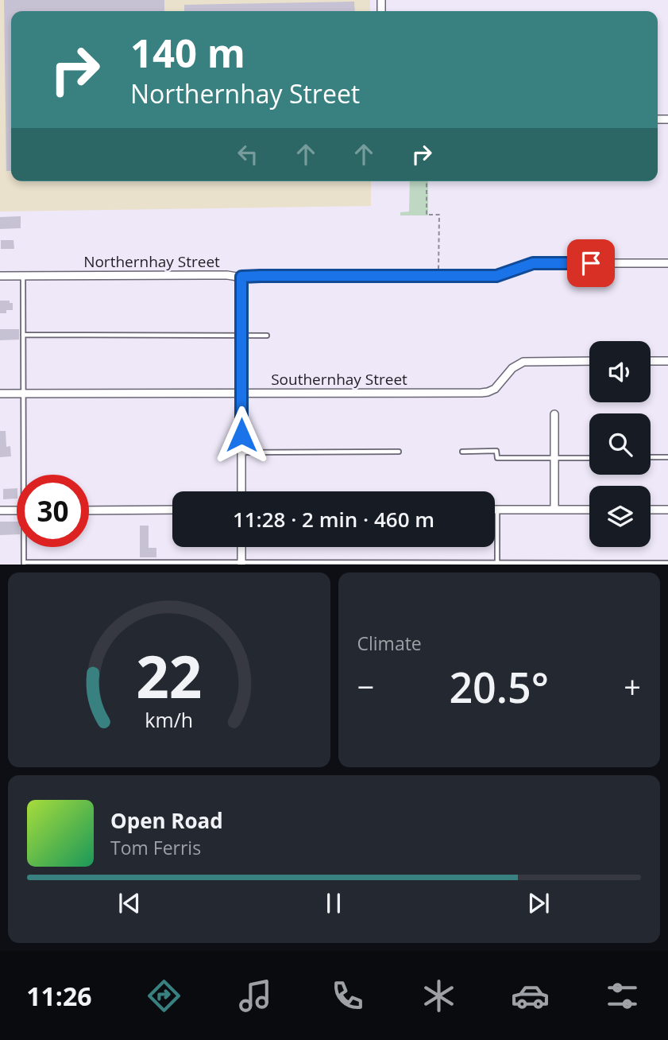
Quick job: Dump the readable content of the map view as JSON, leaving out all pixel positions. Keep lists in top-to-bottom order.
{
  "streets": {
    "street": ["Northernhay Street", "Southernhay Street"]
  },
  "page": {
    "turn": ["140 m", "Northernhay Street"],
    "limit": "30",
    "trip": "11:28 · 2 min · 460 m",
    "tile": "Climate",
    "heat": ["−", "20.5°", "+"],
    "song": ["Open Road", "Tom Ferris"],
    "tabs": "11:26",
    "gauge": ["22", "km/h"]
  }
}
